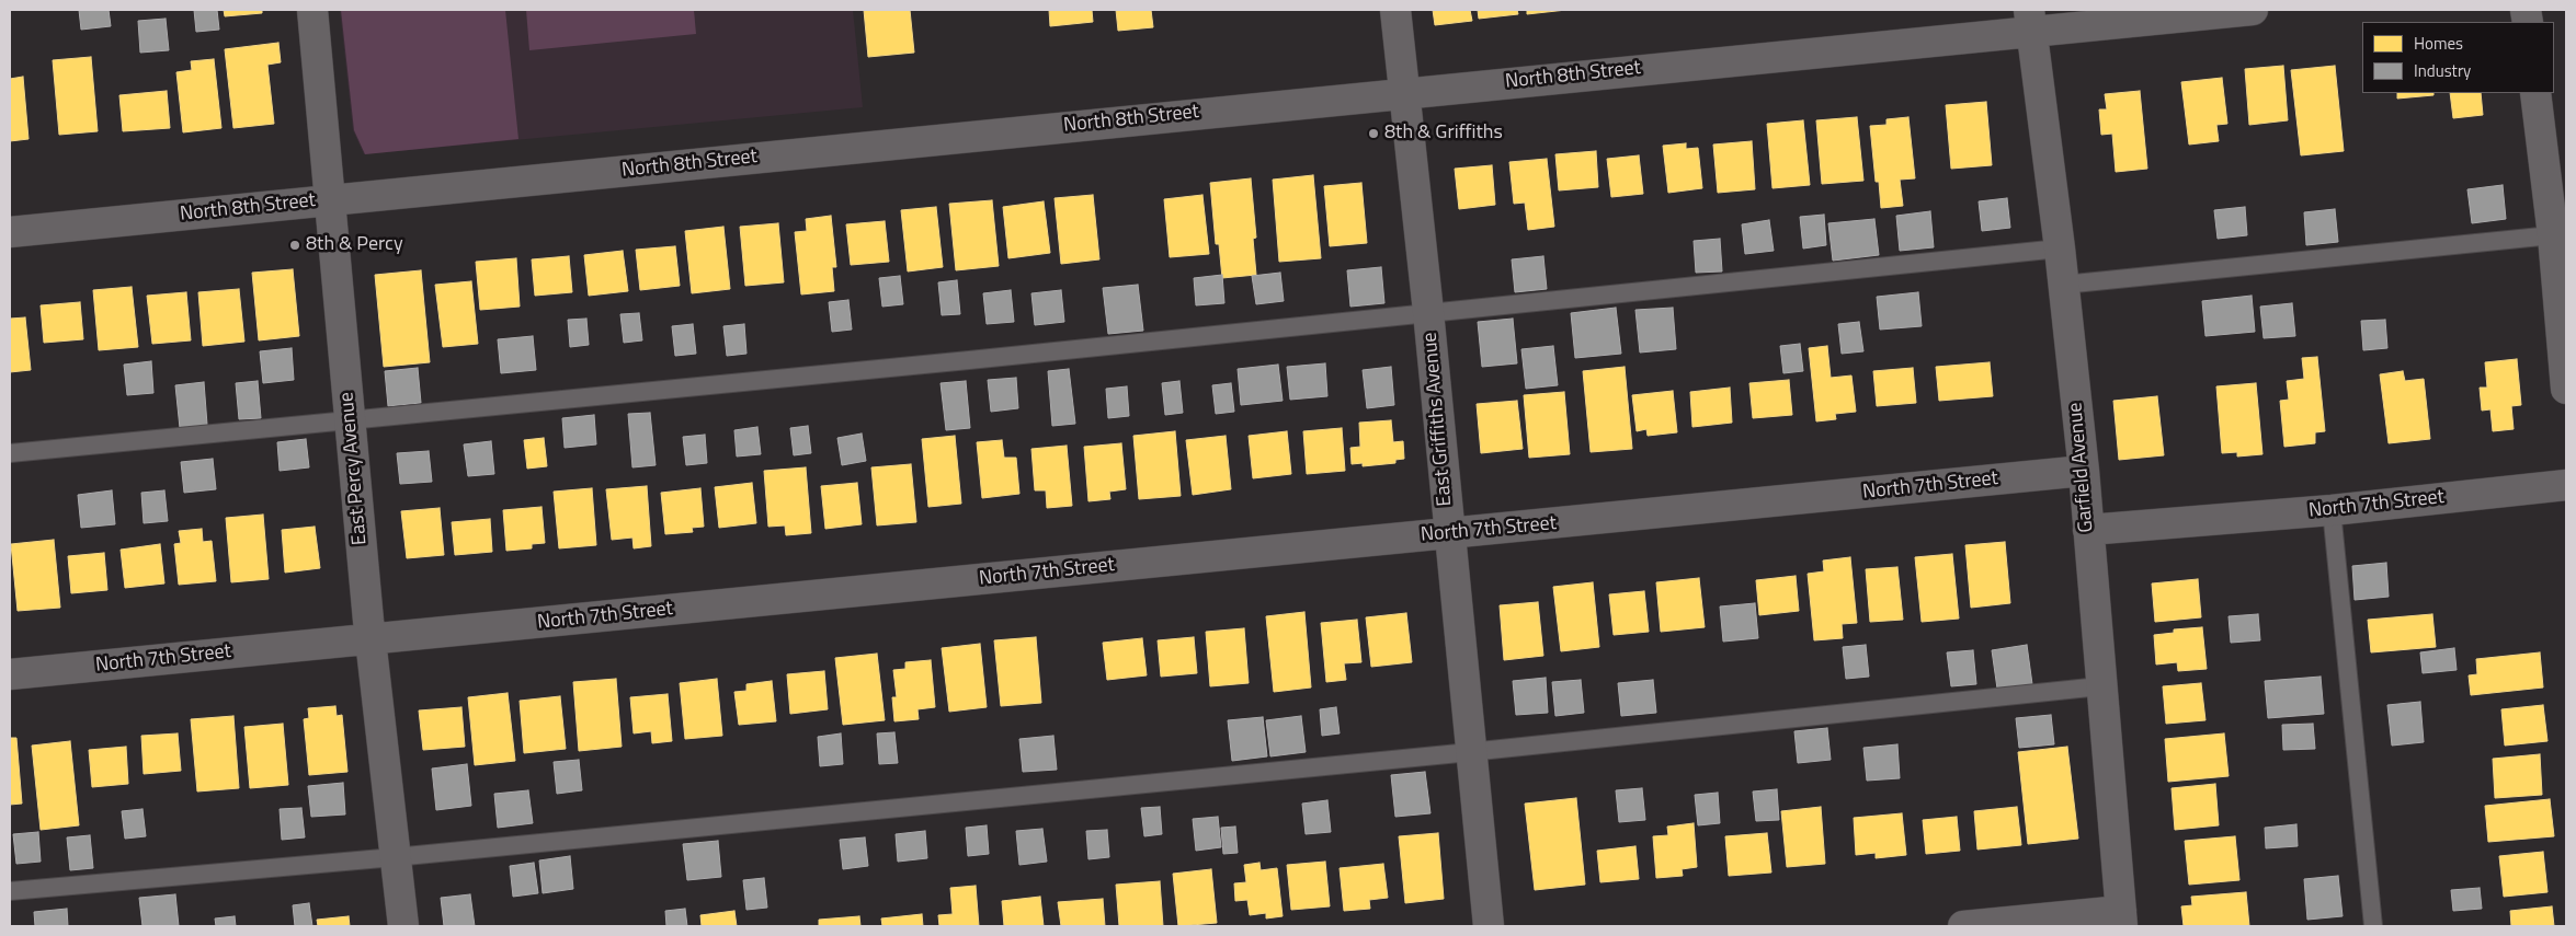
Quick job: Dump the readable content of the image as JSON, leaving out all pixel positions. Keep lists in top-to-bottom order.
{
  "streets": {
    "street": [
      "North 8th Street",
      "East Griffiths Avenue",
      "Garfield Avenue",
      "East Percy Avenue",
      "North 7th Street"
    ]
  },
  "crossings": [
    ["North 8th Street", "East Griffiths Avenue"],
    ["North 8th Street", "Garfield Avenue"],
    ["North 8th Street", "East Percy Avenue"],
    ["East Griffiths Avenue", "North 7th Street"],
    ["Garfield Avenue", "North 7th Street"],
    ["East Percy Avenue", "North 7th Street"]
  ],
  "places": ["8th & Griffiths", "8th & Percy"],
  "legend": ["Homes", "Industry"]
}
